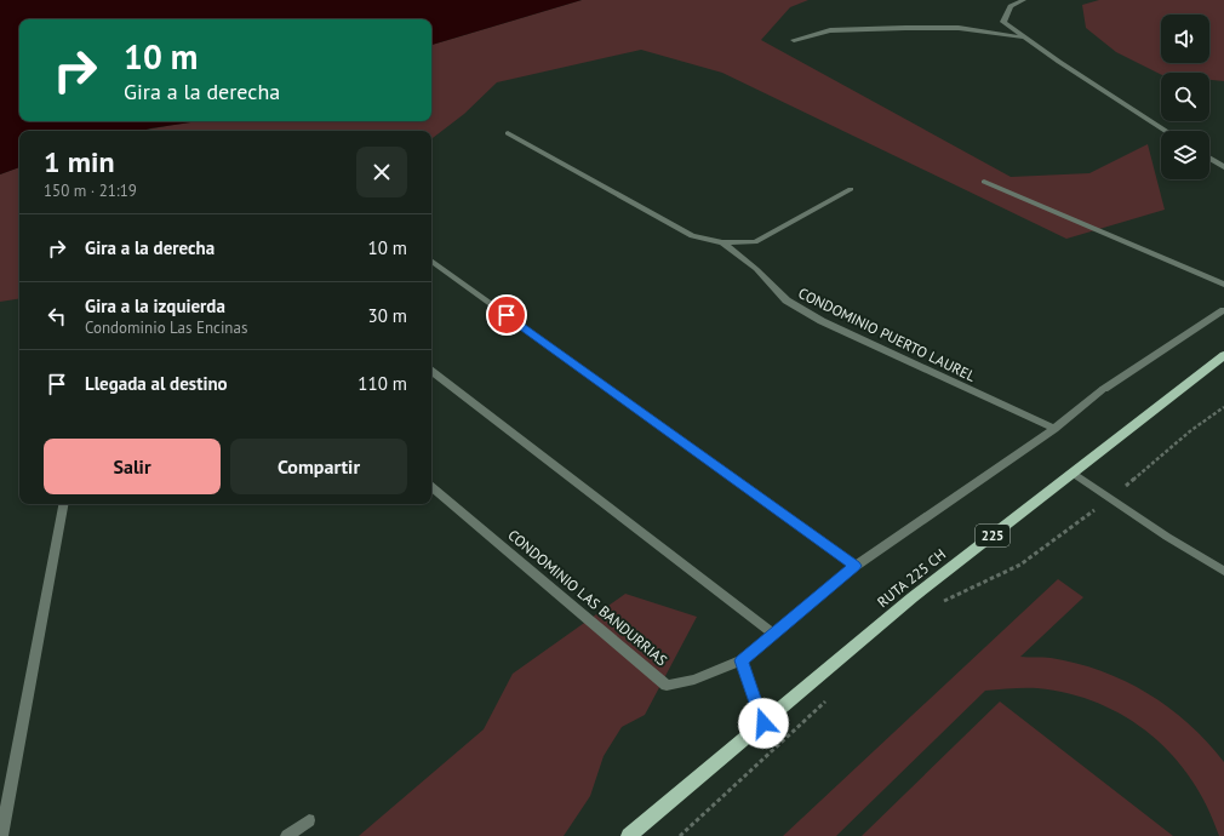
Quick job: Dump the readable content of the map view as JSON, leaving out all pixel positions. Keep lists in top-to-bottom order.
{
  "streets": {
    "main road": ["225", "RUTA 225 CH"],
    "street": ["CONDOMINIO PUERTO LAUREL", "CONDOMINIO LAS BANDURRIAS"]
  },
  "page": {
    "turn": ["10 m", "Gira a la derecha"],
    "heading": ["1 min", "150 m · 21:19"],
    "list": [
      {
        "name": "Gira a la derecha",
        "value": "10 m"
      },
      {
        "name": "Gira a la izquierda",
        "note": "Condominio Las Encinas",
        "value": "30 m"
      },
      {
        "name": "Llegada al destino",
        "value": "110 m"
      }
    ],
    "buttons": ["Salir", "Compartir"]
  }
}
